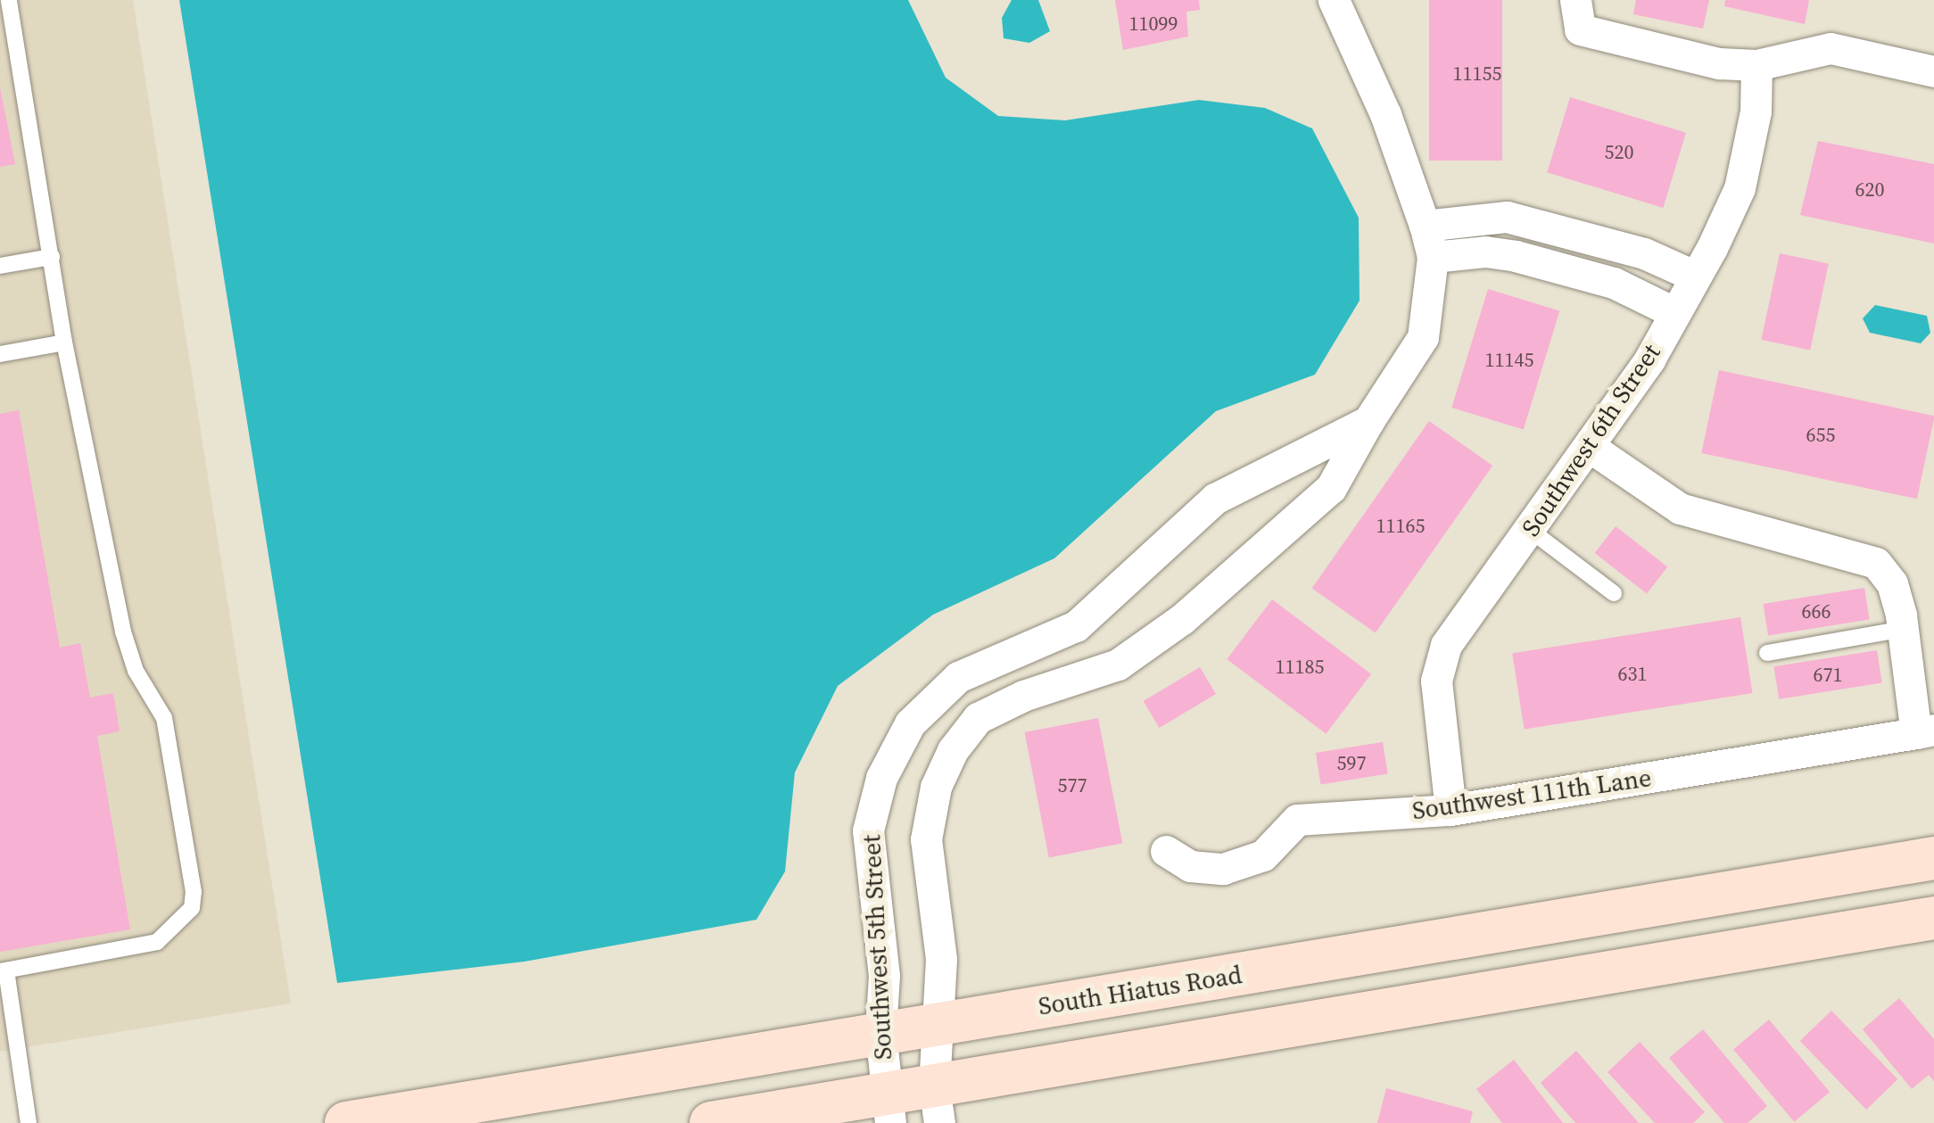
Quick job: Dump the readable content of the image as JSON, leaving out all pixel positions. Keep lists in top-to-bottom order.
{
  "streets": {
    "main road": ["South Hiatus Road"],
    "street": ["Southwest 6th Street", "Southwest 111th Lane", "Southwest 5th Street"]
  },
  "crossings": [
    ["Southwest 6th Street", "Southwest 111th Lane"],
    ["Southwest 5th Street", "South Hiatus Road"]
  ],
  "house_numbers": [
    "11099",
    "11155",
    "520",
    "620",
    "11145",
    "655",
    "11165",
    "666",
    "11185",
    "631",
    "671",
    "597",
    "577"
  ]
}
